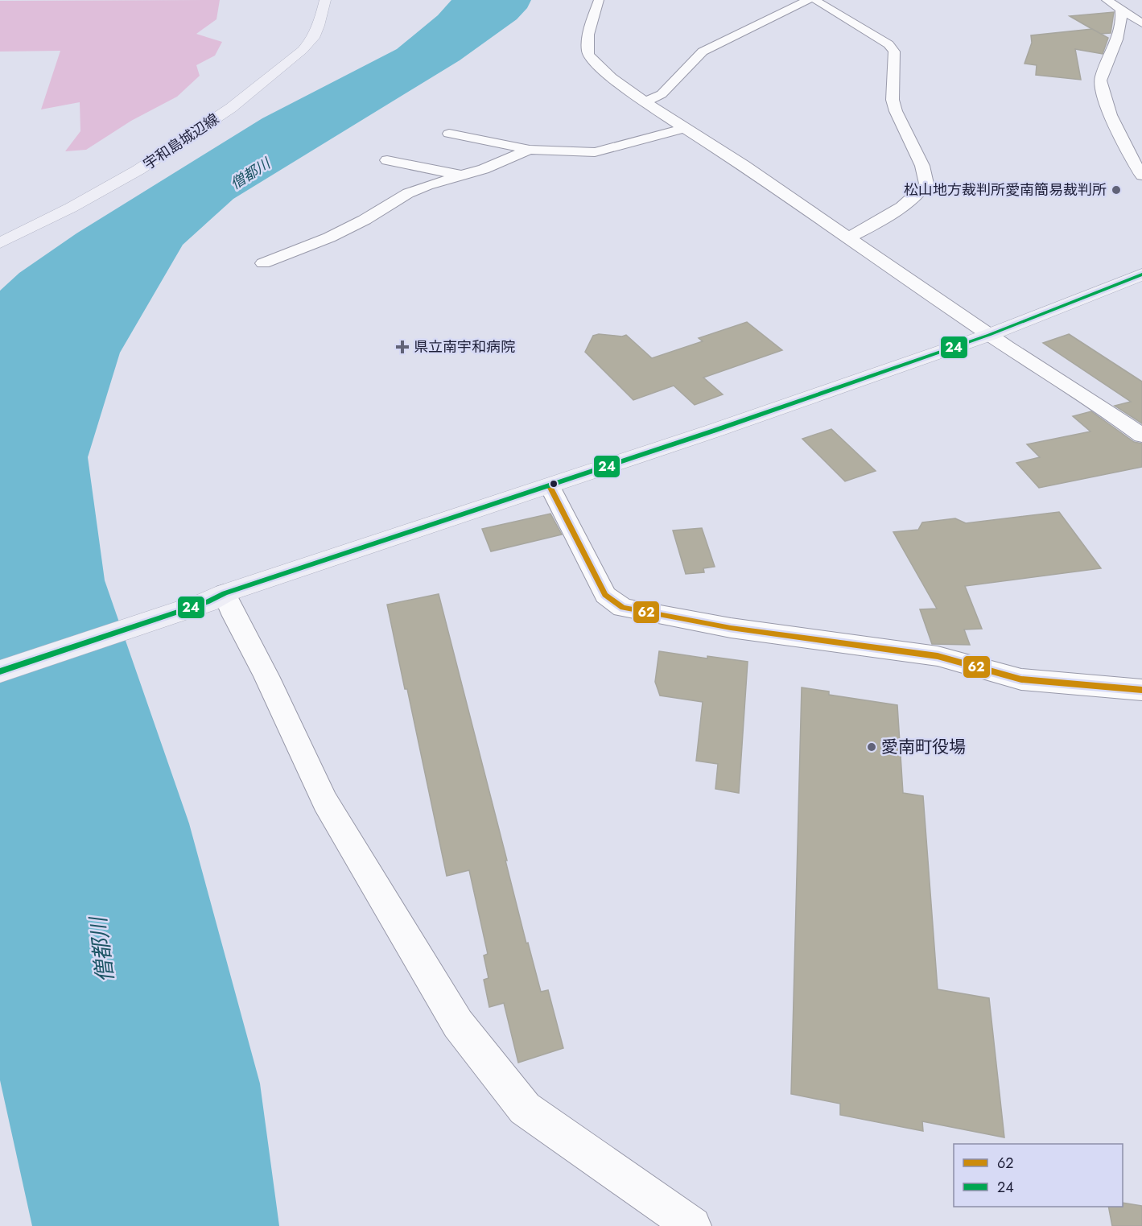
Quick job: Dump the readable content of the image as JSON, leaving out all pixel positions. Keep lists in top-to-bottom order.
{
  "streets": {
    "main road": ["宇和島城辺線"]
  },
  "water": ["僧都川"],
  "places": {
    "other": ["松山地方裁判所愛南簡易裁判所", "愛南町役場"],
    "health": ["県立南宇和病院"]
  },
  "lines": ["transit line 24", "transit line 62"],
  "legend": ["62", "24"]
}
